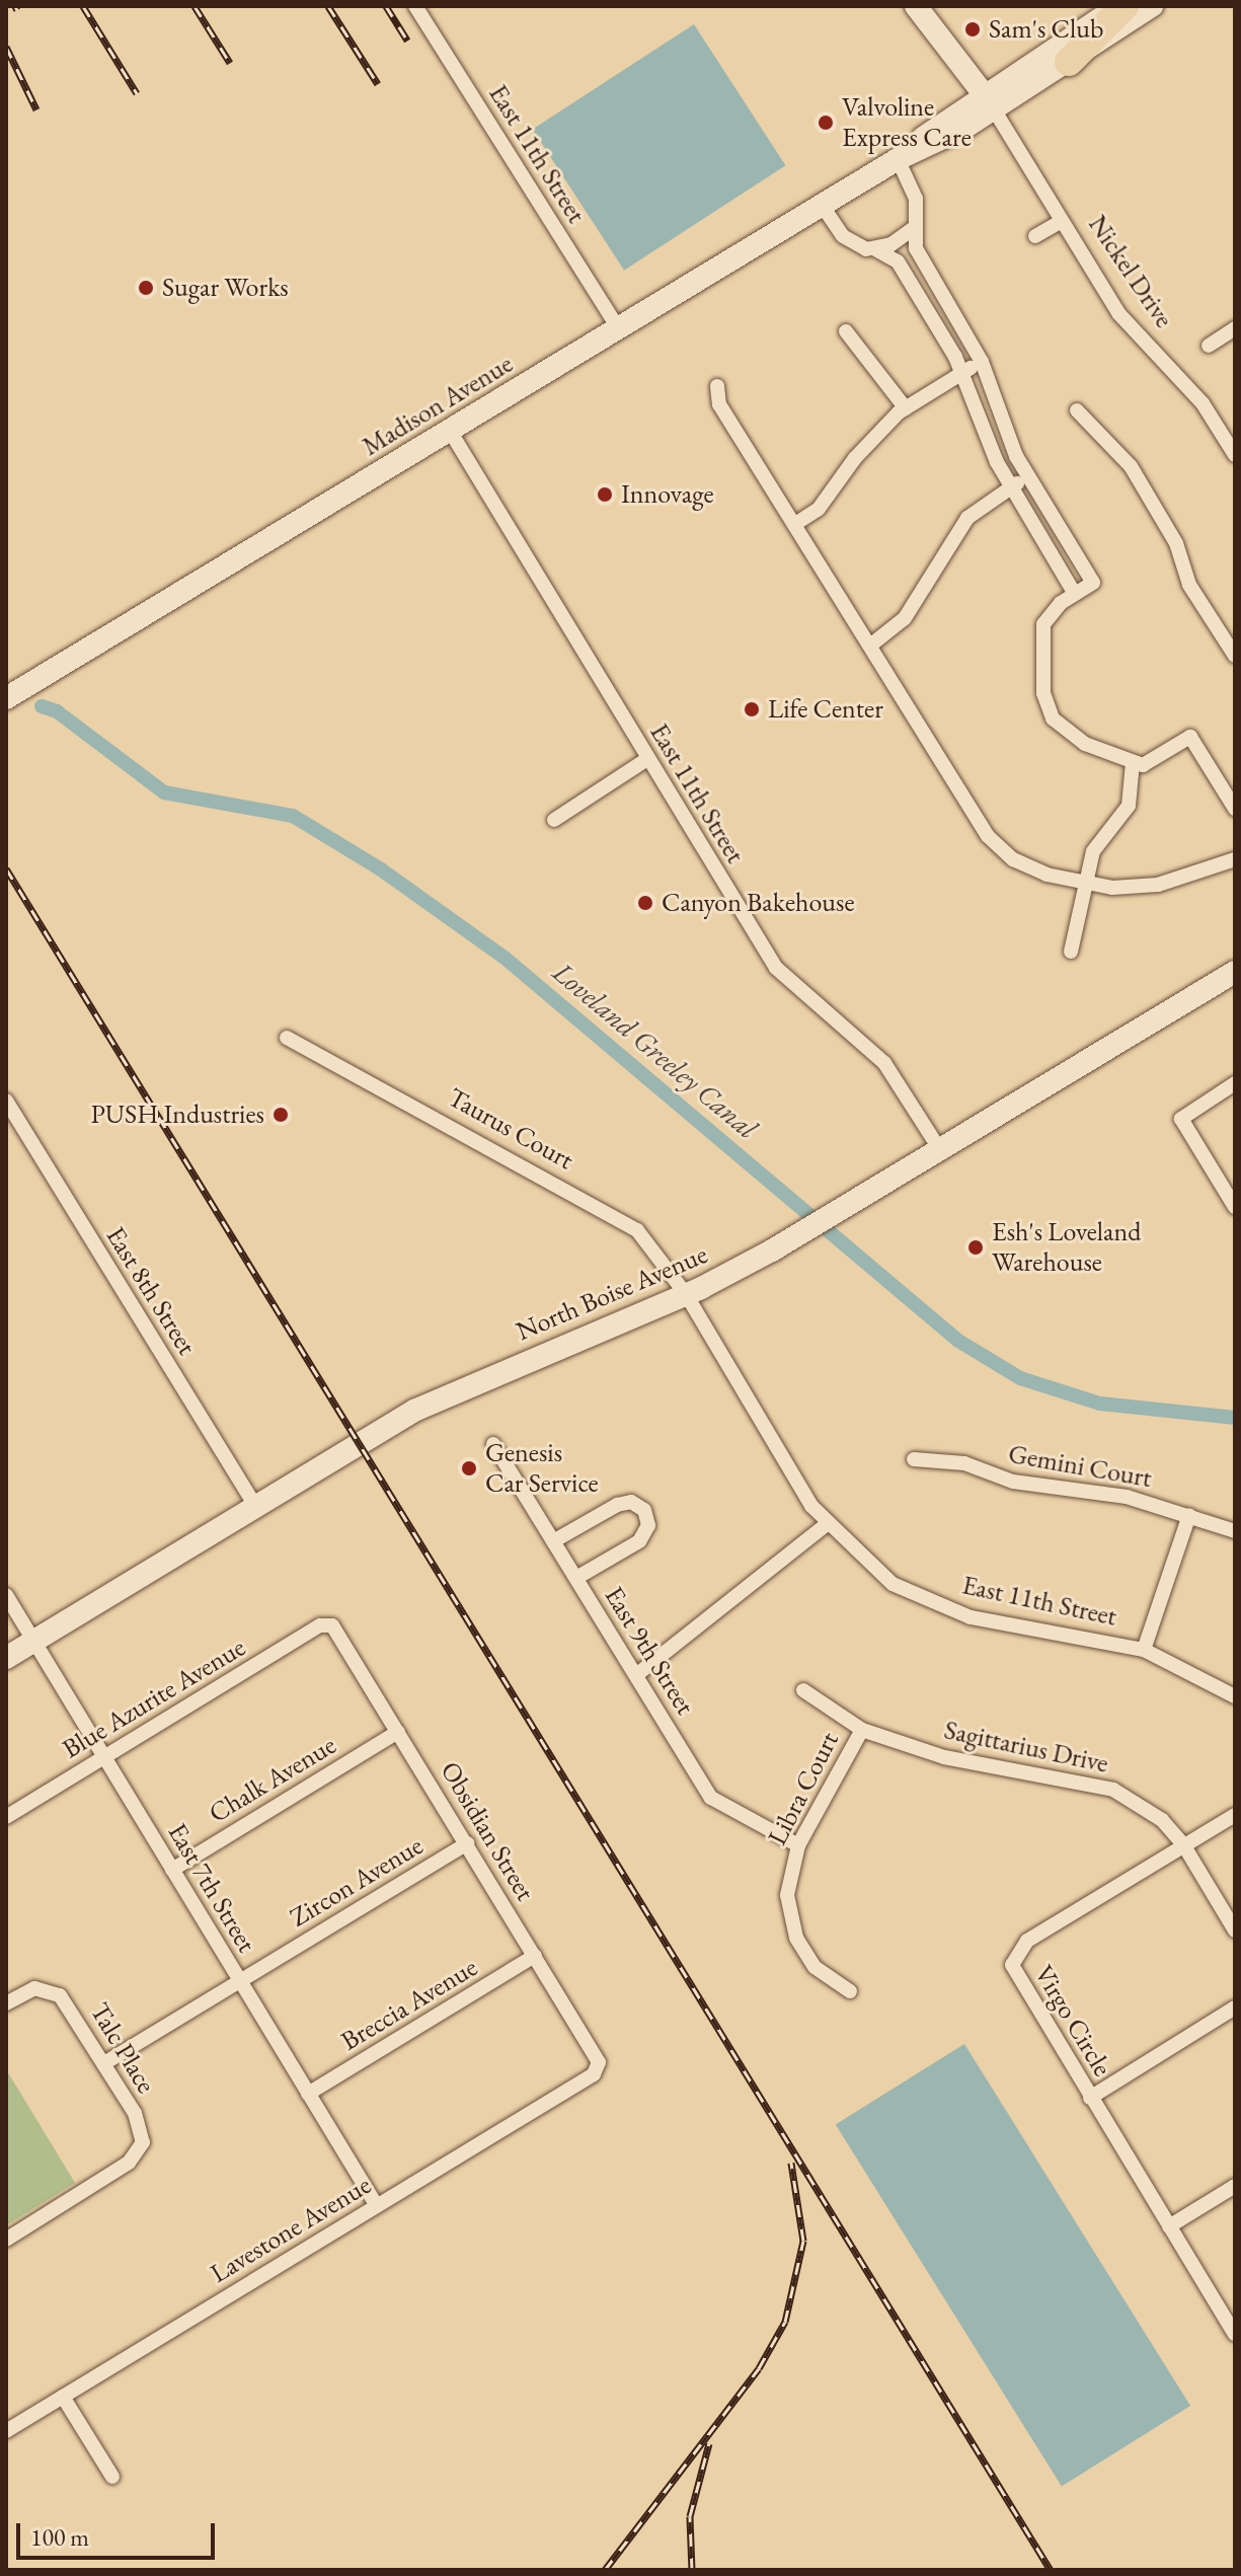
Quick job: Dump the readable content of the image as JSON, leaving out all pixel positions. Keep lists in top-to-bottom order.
{
  "streets": {
    "street": [
      "East 11th Street",
      "Nickel Drive",
      "Madison Avenue",
      "Taurus Court",
      "East 8th Street",
      "North Boise Avenue",
      "Gemini Court",
      "East 9th Street",
      "Blue Azurite Avenue",
      "Sagittarius Drive",
      "Chalk Avenue",
      "Libra Court",
      "Obsidian Street",
      "Zircon Avenue",
      "East 7th Street",
      "Breccia Avenue",
      "Virgo Circle",
      "Talc Place",
      "Lavestone Avenue"
    ]
  },
  "crossings": [
    ["East 11th Street", "Madison Avenue"],
    ["East 11th Street", "Taurus Court"],
    ["East 11th Street", "North Boise Avenue"],
    ["Nickel Drive", "Madison Avenue"],
    ["Taurus Court", "North Boise Avenue"],
    ["East 8th Street", "North Boise Avenue"],
    ["North Boise Avenue", "East 7th Street"],
    ["East 9th Street", "Libra Court"],
    ["Blue Azurite Avenue", "Obsidian Street"],
    ["Blue Azurite Avenue", "East 7th Street"],
    ["Sagittarius Drive", "Libra Court"],
    ["Sagittarius Drive", "Virgo Circle"],
    ["Chalk Avenue", "Obsidian Street"],
    ["Chalk Avenue", "East 7th Street"],
    ["Obsidian Street", "Zircon Avenue"],
    ["Obsidian Street", "Breccia Avenue"],
    ["Obsidian Street", "Lavestone Avenue"],
    ["Zircon Avenue", "East 7th Street"],
    ["Zircon Avenue", "Talc Place"],
    ["East 7th Street", "Breccia Avenue"],
    ["East 7th Street", "Lavestone Avenue"]
  ],
  "water": ["Loveland Greeley Canal"],
  "places": [
    "Sam's Club",
    "Valvoline Express Care",
    "Sugar Works",
    "Innovage",
    "Life Center",
    "Canyon Bakehouse",
    "PUSH Industries",
    "Esh's Loveland Warehouse",
    "Genesis Car Service"
  ],
  "scale_bar": "100 m"
}
